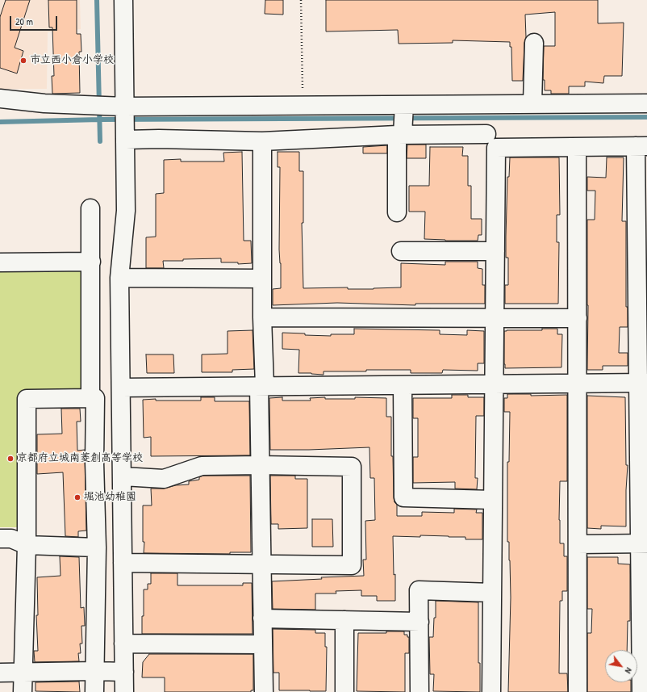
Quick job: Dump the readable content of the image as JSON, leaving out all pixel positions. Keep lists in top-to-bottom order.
{
  "places": ["市立西小倉小学校", "京都府立城南菱創高等学校", "堀池幼稚園"],
  "scale_bar": "20 m",
  "north": "bottom right"
}
